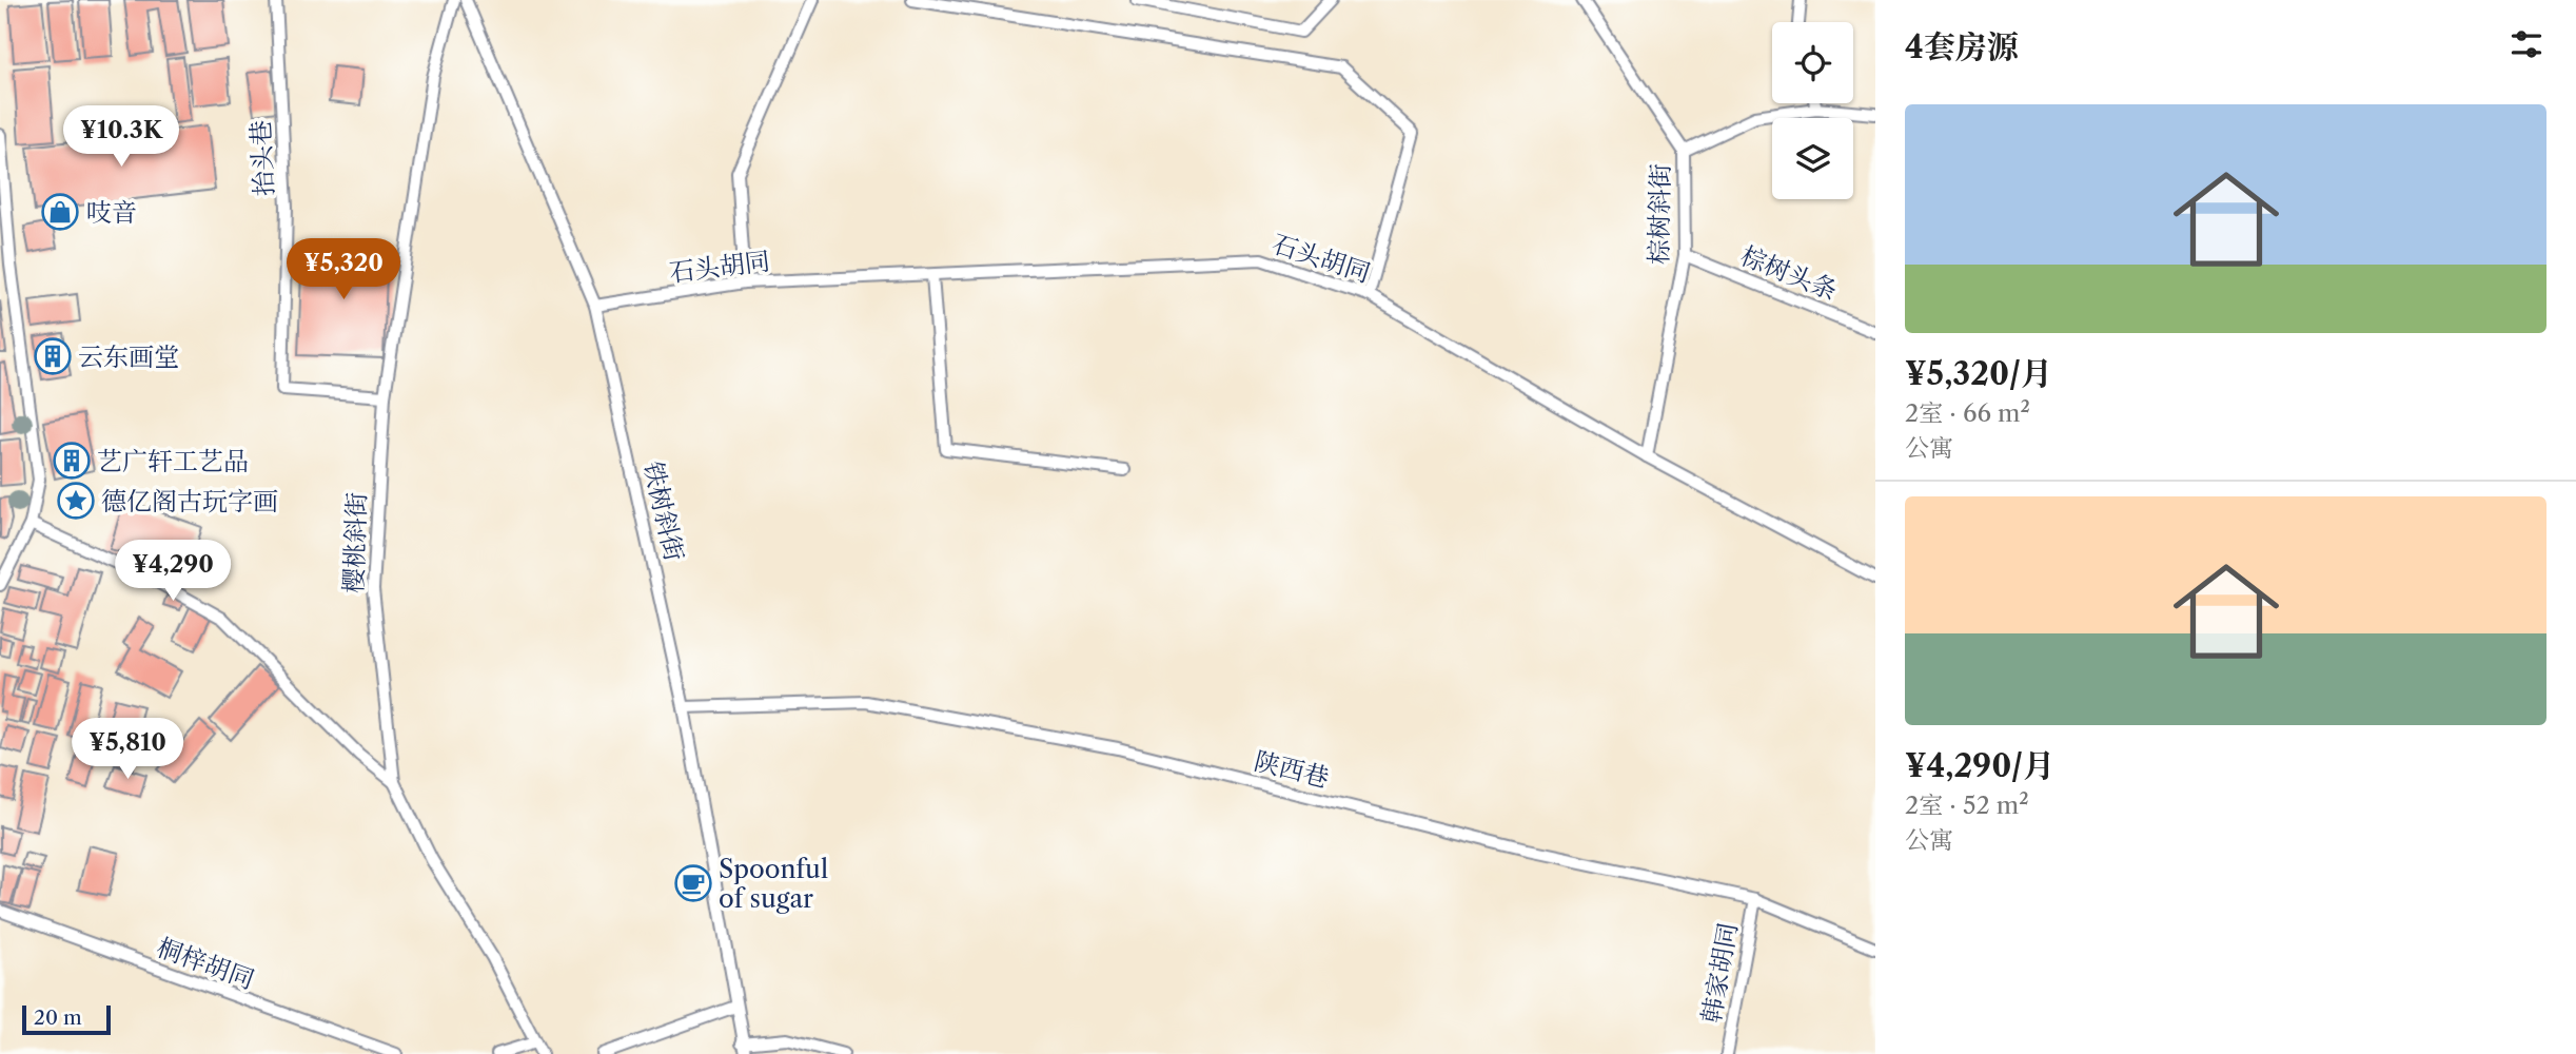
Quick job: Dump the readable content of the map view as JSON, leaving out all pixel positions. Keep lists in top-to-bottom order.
{
  "streets": {
    "lane": [
      "抬头巷",
      "棕树斜街",
      "石头胡同",
      "棕树头条",
      "铁树斜街",
      "樱桃斜街",
      "陕西巷",
      "桐梓胡同",
      "韩家胡同"
    ]
  },
  "crossings": [
    ["抬头巷", "樱桃斜街"],
    ["棕树斜街", "石头胡同"],
    ["棕树斜街", "棕树头条"],
    ["石头胡同", "铁树斜街"],
    ["铁树斜街", "陕西巷"],
    ["陕西巷", "韩家胡同"]
  ],
  "places": {
    "shop": ["吱音"],
    "building": ["云东画堂", "艺广轩工艺品"],
    "place": ["德亿阁古玩字画"],
    "cafe": ["Spoonful of sugar"]
  },
  "scale_bar": "20 m",
  "page": {
    "heading": "4套房源",
    "list": [
      {
        "name": "¥5,320/月",
        "note": "2室 · 66 m² · 公寓"
      },
      {
        "name": "¥4,290/月",
        "note": "2室 · 52 m² · 公寓"
      }
    ],
    "price": [
      "¥10.3K",
      "¥5,320",
      "¥4,290",
      "¥5,810"
    ],
    "scale": "20 m"
  }
}
